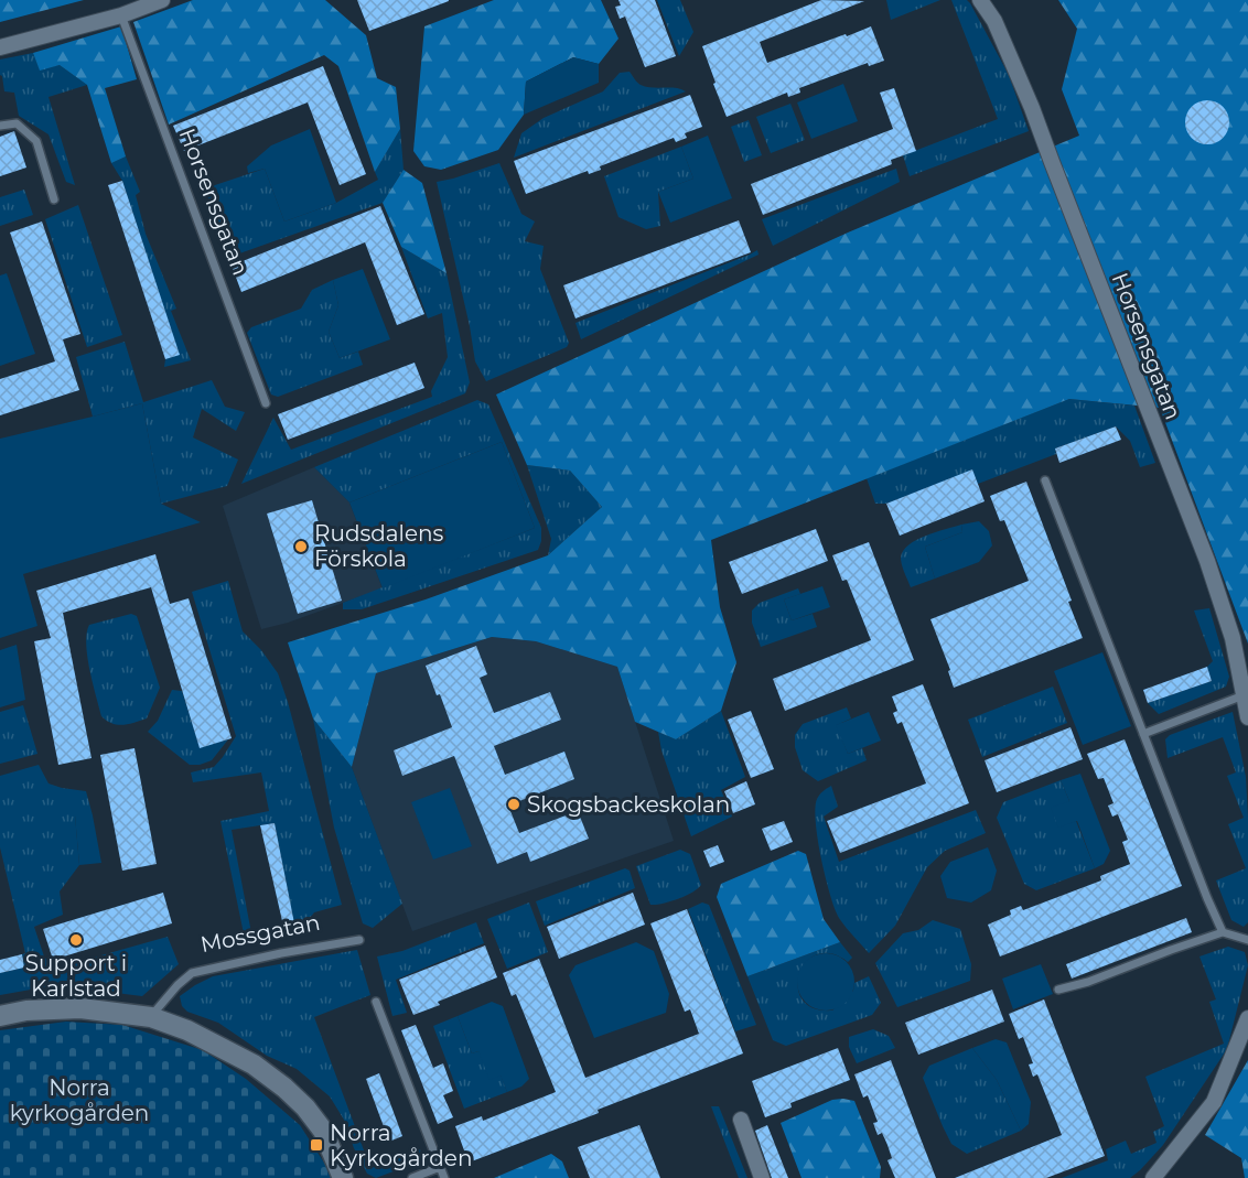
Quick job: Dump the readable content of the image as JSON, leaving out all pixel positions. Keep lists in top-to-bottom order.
{
  "streets": {
    "street": ["Horsensgatan"],
    "lane": ["Mossgatan"]
  },
  "parks": ["Norra kyrkogården"],
  "places": {
    "other": ["Rudsdalens Förskola", "Skogsbackeskolan", "Support i Karlstad"],
    "transit": ["Norra Kyrkogården"]
  }
}
